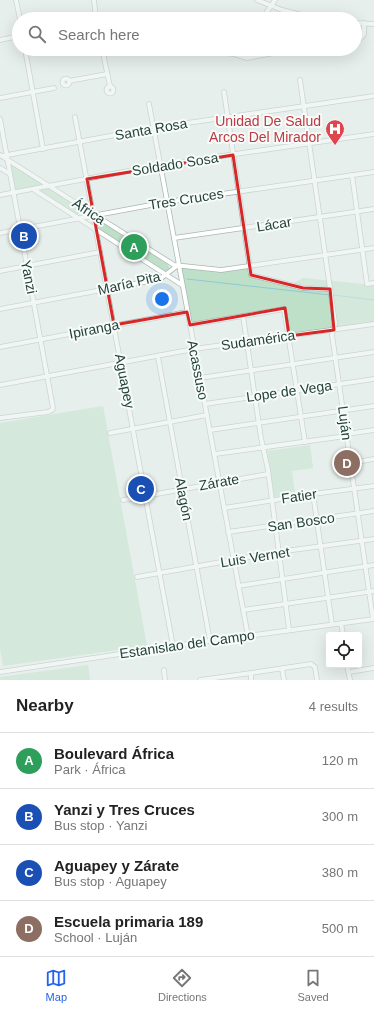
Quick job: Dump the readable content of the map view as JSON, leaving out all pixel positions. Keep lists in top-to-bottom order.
{
  "streets": {
    "street": [
      "Santa Rosa",
      "Soldado Sosa",
      "Tres Cruces",
      "África",
      "Lácar",
      "Yanzi",
      "María Pita",
      "Ipiranga",
      "Sudamérica",
      "Acassuso",
      "Aguapey",
      "Lope de Vega",
      "Luján",
      "Zárate",
      "Fatier",
      "Alagón",
      "San Bosco",
      "Luis Vernet",
      "Estanislao del Campo"
    ]
  },
  "crossings": [
    ["Santa Rosa", "África"],
    ["Santa Rosa", "Yanzi"],
    ["Santa Rosa", "Acassuso"],
    ["Santa Rosa", "Aguapey"],
    ["Soldado Sosa", "África"],
    ["Soldado Sosa", "Yanzi"],
    ["Soldado Sosa", "Acassuso"],
    ["Soldado Sosa", "Aguapey"],
    ["Tres Cruces", "África"],
    ["Tres Cruces", "Yanzi"],
    ["Tres Cruces", "Acassuso"],
    ["Tres Cruces", "Aguapey"],
    ["África", "Yanzi"],
    ["África", "María Pita"],
    ["África", "Acassuso"],
    ["África", "Aguapey"],
    ["Lácar", "Acassuso"],
    ["Yanzi", "María Pita"],
    ["Yanzi", "Ipiranga"],
    ["Yanzi", "Sudamérica"],
    ["María Pita", "Acassuso"],
    ["María Pita", "Aguapey"],
    ["Ipiranga", "Acassuso"],
    ["Ipiranga", "Aguapey"],
    ["Sudamérica", "Acassuso"],
    ["Sudamérica", "Aguapey"],
    ["Sudamérica", "Luján"],
    ["Sudamérica", "Alagón"],
    ["Acassuso", "Lope de Vega"],
    ["Acassuso", "Zárate"],
    ["Acassuso", "Fatier"],
    ["Acassuso", "San Bosco"],
    ["Acassuso", "Luis Vernet"],
    ["Acassuso", "Estanislao del Campo"],
    ["Aguapey", "Zárate"],
    ["Aguapey", "Luis Vernet"],
    ["Aguapey", "Estanislao del Campo"],
    ["Lope de Vega", "Luján"],
    ["Luján", "Fatier"],
    ["Luján", "San Bosco"],
    ["Luján", "Luis Vernet"],
    ["Luján", "Estanislao del Campo"],
    ["Zárate", "Alagón"],
    ["Alagón", "Luis Vernet"],
    ["Alagón", "Estanislao del Campo"]
  ],
  "places": {
    "hospital": ["Unidad De Salud Arcos Del Mirador"]
  },
  "page": {
    "search": "Search here",
    "pins": [
      "B",
      "A",
      "D",
      "C"
    ],
    "heading": ["Nearby", "4 results"],
    "list": [
      {
        "mark": "A",
        "name": "Boulevard África",
        "note": "Park · África",
        "value": "120 m"
      },
      {
        "mark": "B",
        "name": "Yanzi y Tres Cruces",
        "note": "Bus stop · Yanzi",
        "value": "300 m"
      },
      {
        "mark": "C",
        "name": "Aguapey y Zárate",
        "note": "Bus stop · Aguapey",
        "value": "380 m"
      },
      {
        "mark": "D",
        "name": "Escuela primaria 189",
        "note": "School · Luján",
        "value": "500 m"
      }
    ],
    "nav": ["Map", "Directions", "Saved"]
  }
}
